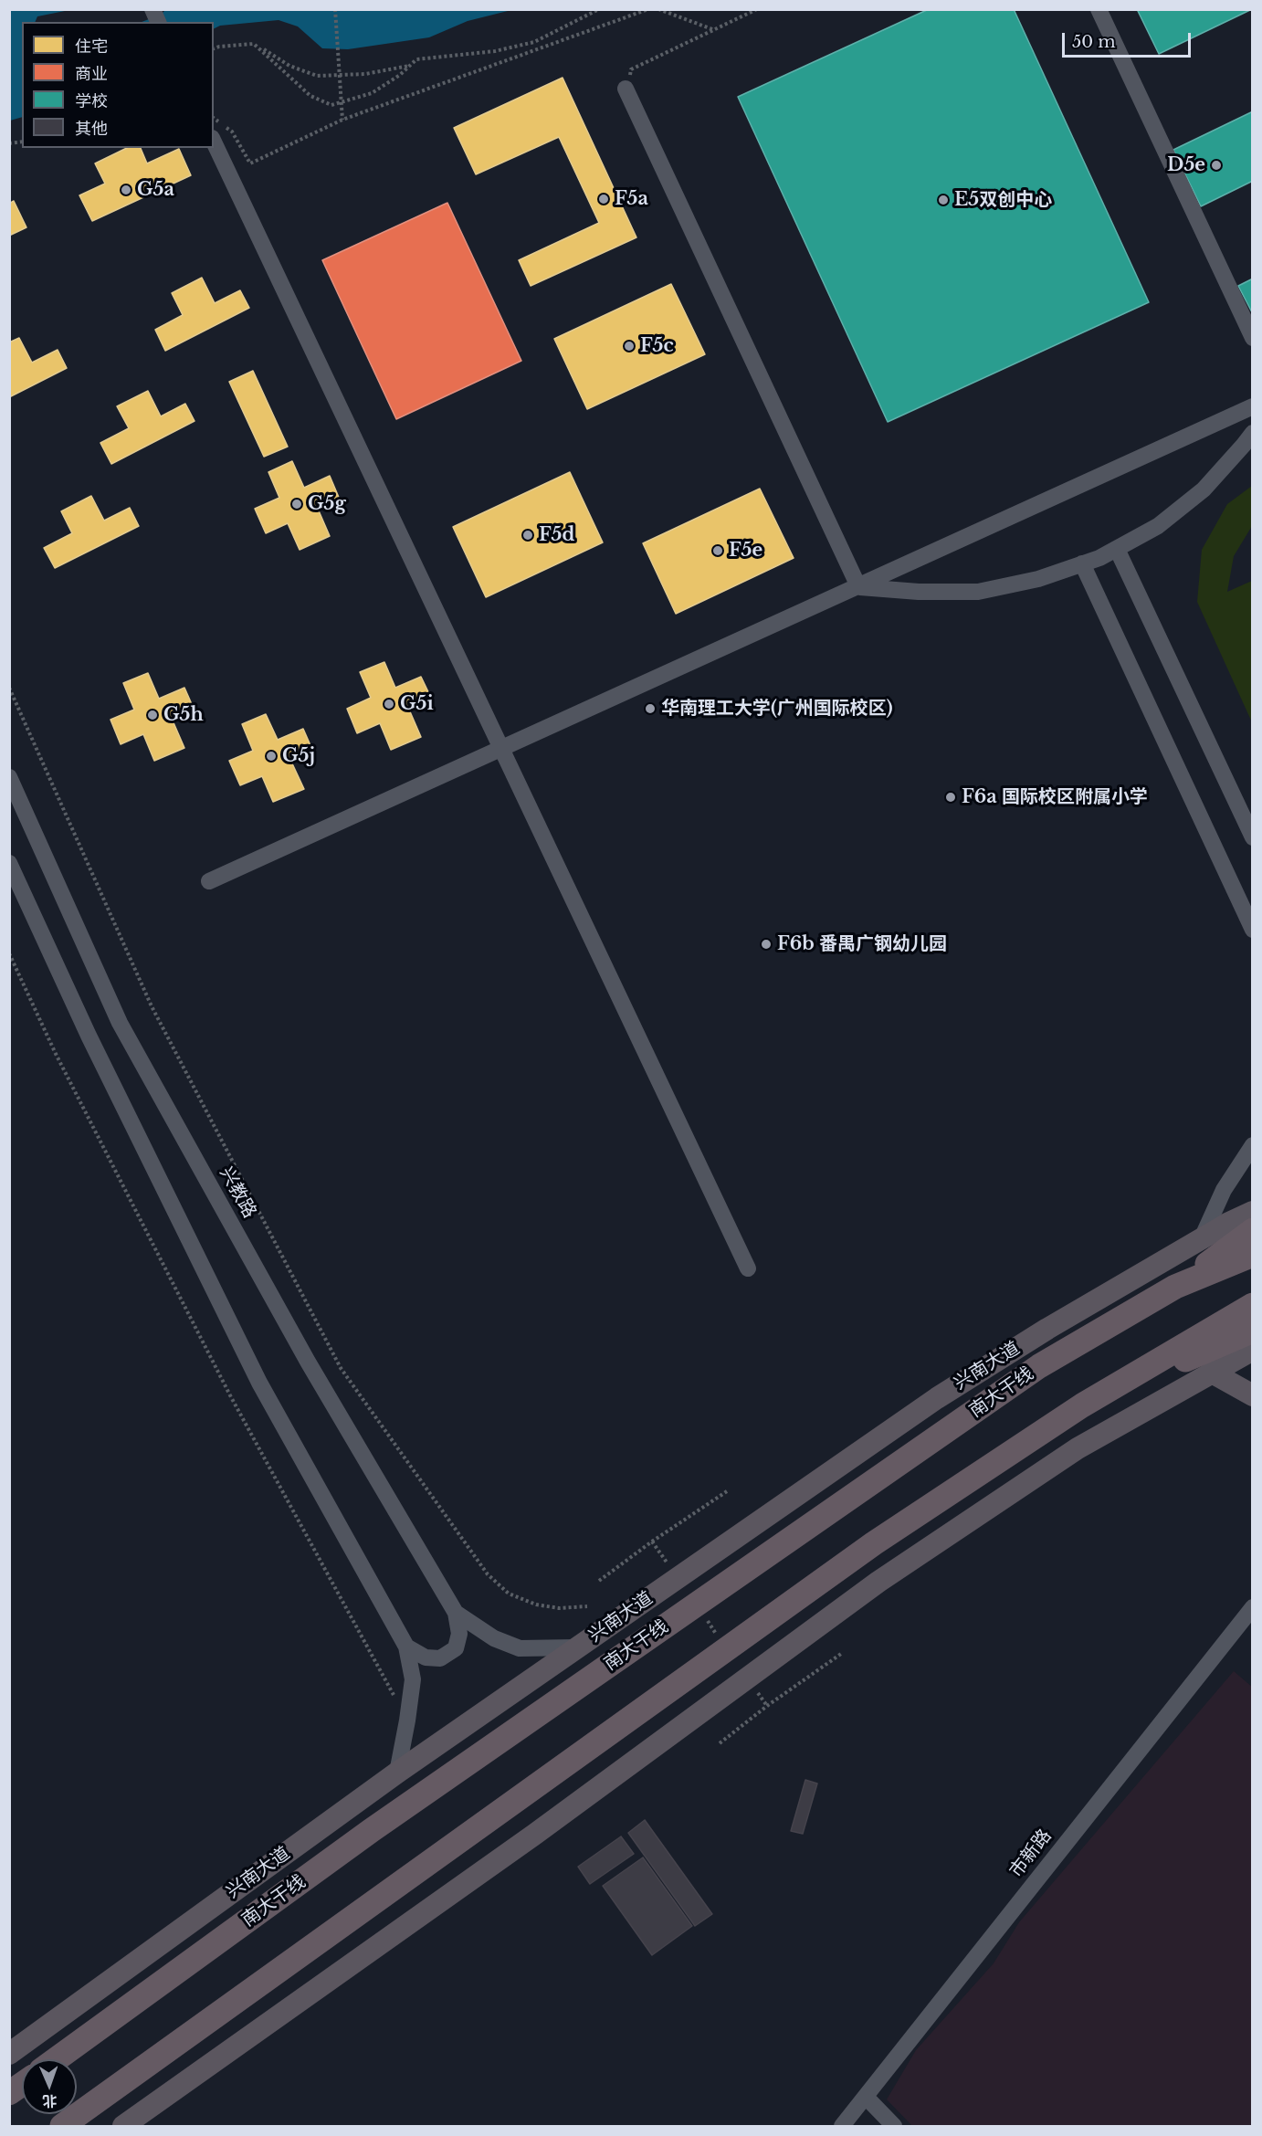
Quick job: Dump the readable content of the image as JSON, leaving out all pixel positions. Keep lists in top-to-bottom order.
{
  "streets": {
    "highway": ["南大干线"],
    "main road": ["兴南大道"],
    "street": ["兴教路", "市新路"]
  },
  "places": [
    "D5e",
    "G5a",
    "F5a",
    "E5双创中心",
    "F5c",
    "G5g",
    "F5d",
    "F5e",
    "G5i",
    "华南理工大学(广州国际校区)",
    "G5h",
    "G5j",
    "F6a 国际校区附属小学",
    "F6b 番禺广钢幼儿园"
  ],
  "legend": [
    "住宅",
    "商业",
    "学校",
    "其他"
  ],
  "scale_bar": "50 m",
  "north": "bottom"
}
